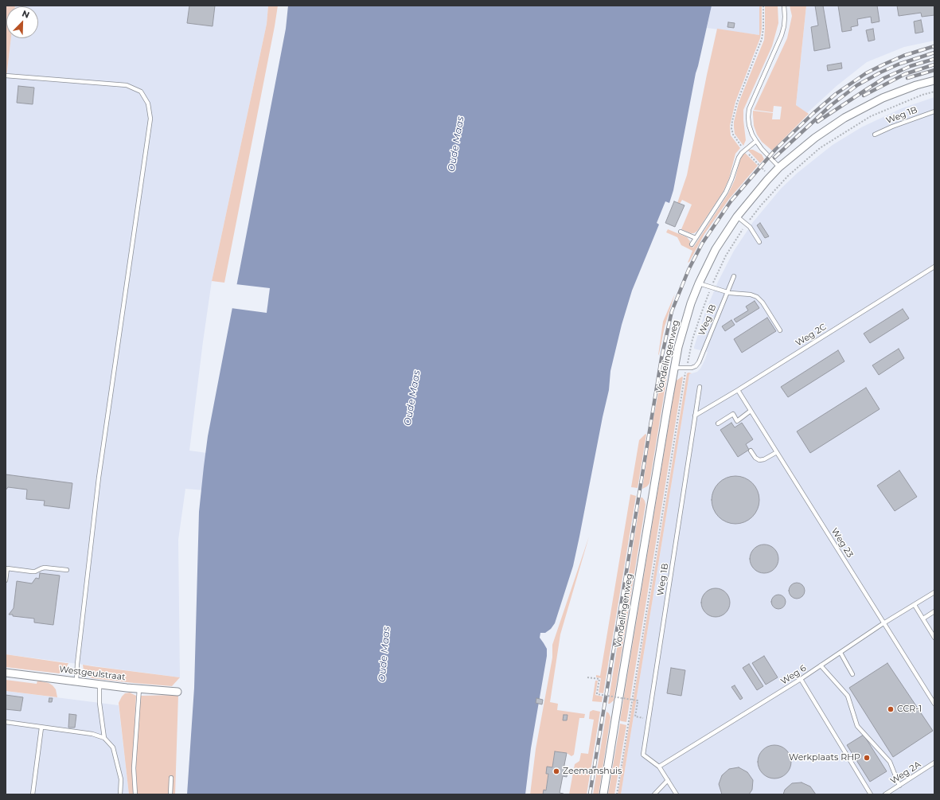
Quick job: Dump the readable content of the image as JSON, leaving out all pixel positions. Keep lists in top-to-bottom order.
{
  "streets": {
    "street": ["Vondelingenweg", "Westgeulstraat"],
    "lane": [
      "Weg 1B",
      "Weg 2C",
      "Weg 23",
      "Weg 6",
      "Weg 2A"
    ]
  },
  "crossings": [
    ["Weg 1B", "Weg 2C"],
    ["Weg 1B", "Vondelingenweg"],
    ["Weg 1B", "Weg 6"],
    ["Weg 2C", "Weg 23"],
    ["Weg 23", "Weg 6"]
  ],
  "water": ["Oude Maas"],
  "places": ["CCR-1", "Werkplaats RHP", "Zeemanshuis"],
  "north": "top right"
}
